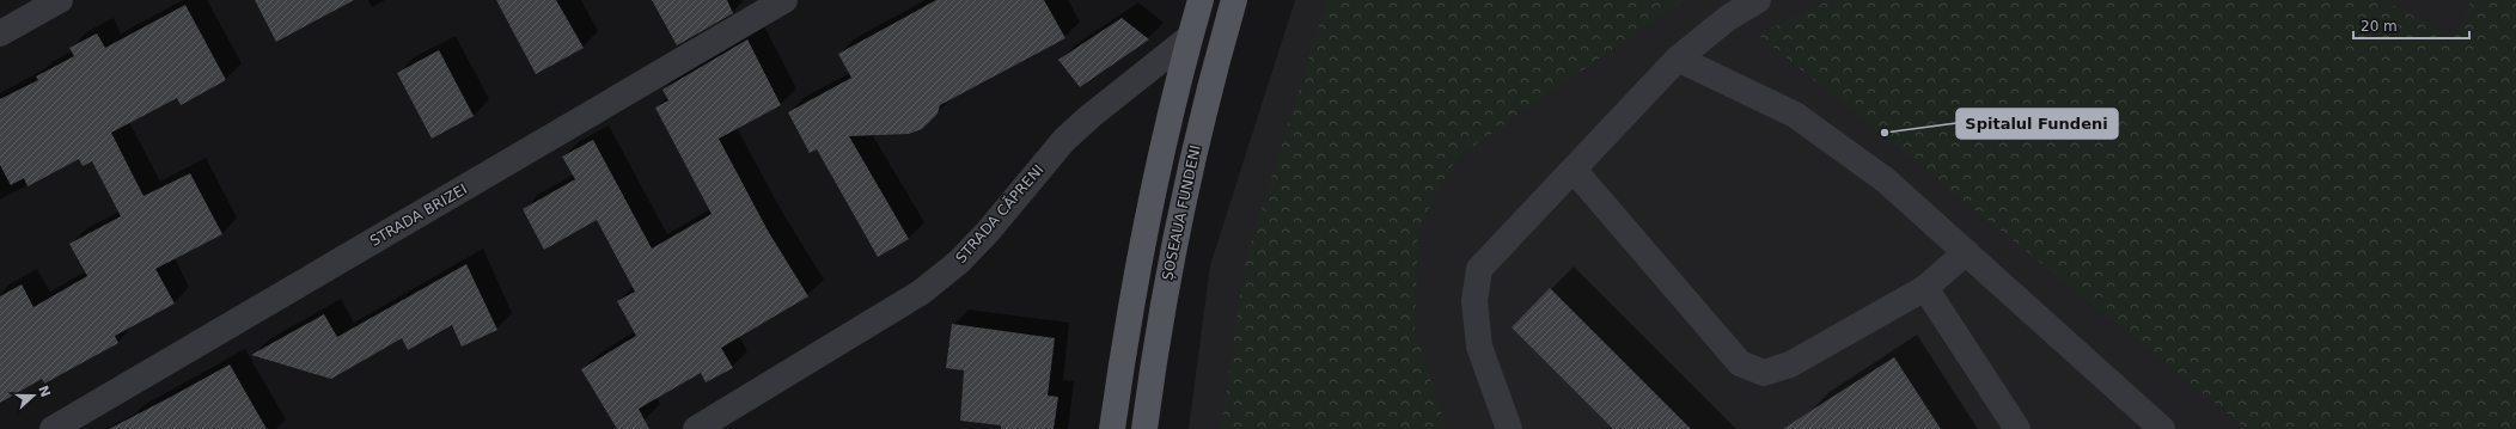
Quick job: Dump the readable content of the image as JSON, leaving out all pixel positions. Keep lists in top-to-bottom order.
{
  "streets": {
    "main road": ["ȘOSEAUA FUNDENI"],
    "street": ["STRADA CĂPRENI", "STRADA BRIZEI"]
  },
  "places": ["Spitalul Fundeni"],
  "scale_bar": "20 m",
  "north": "right"
}
